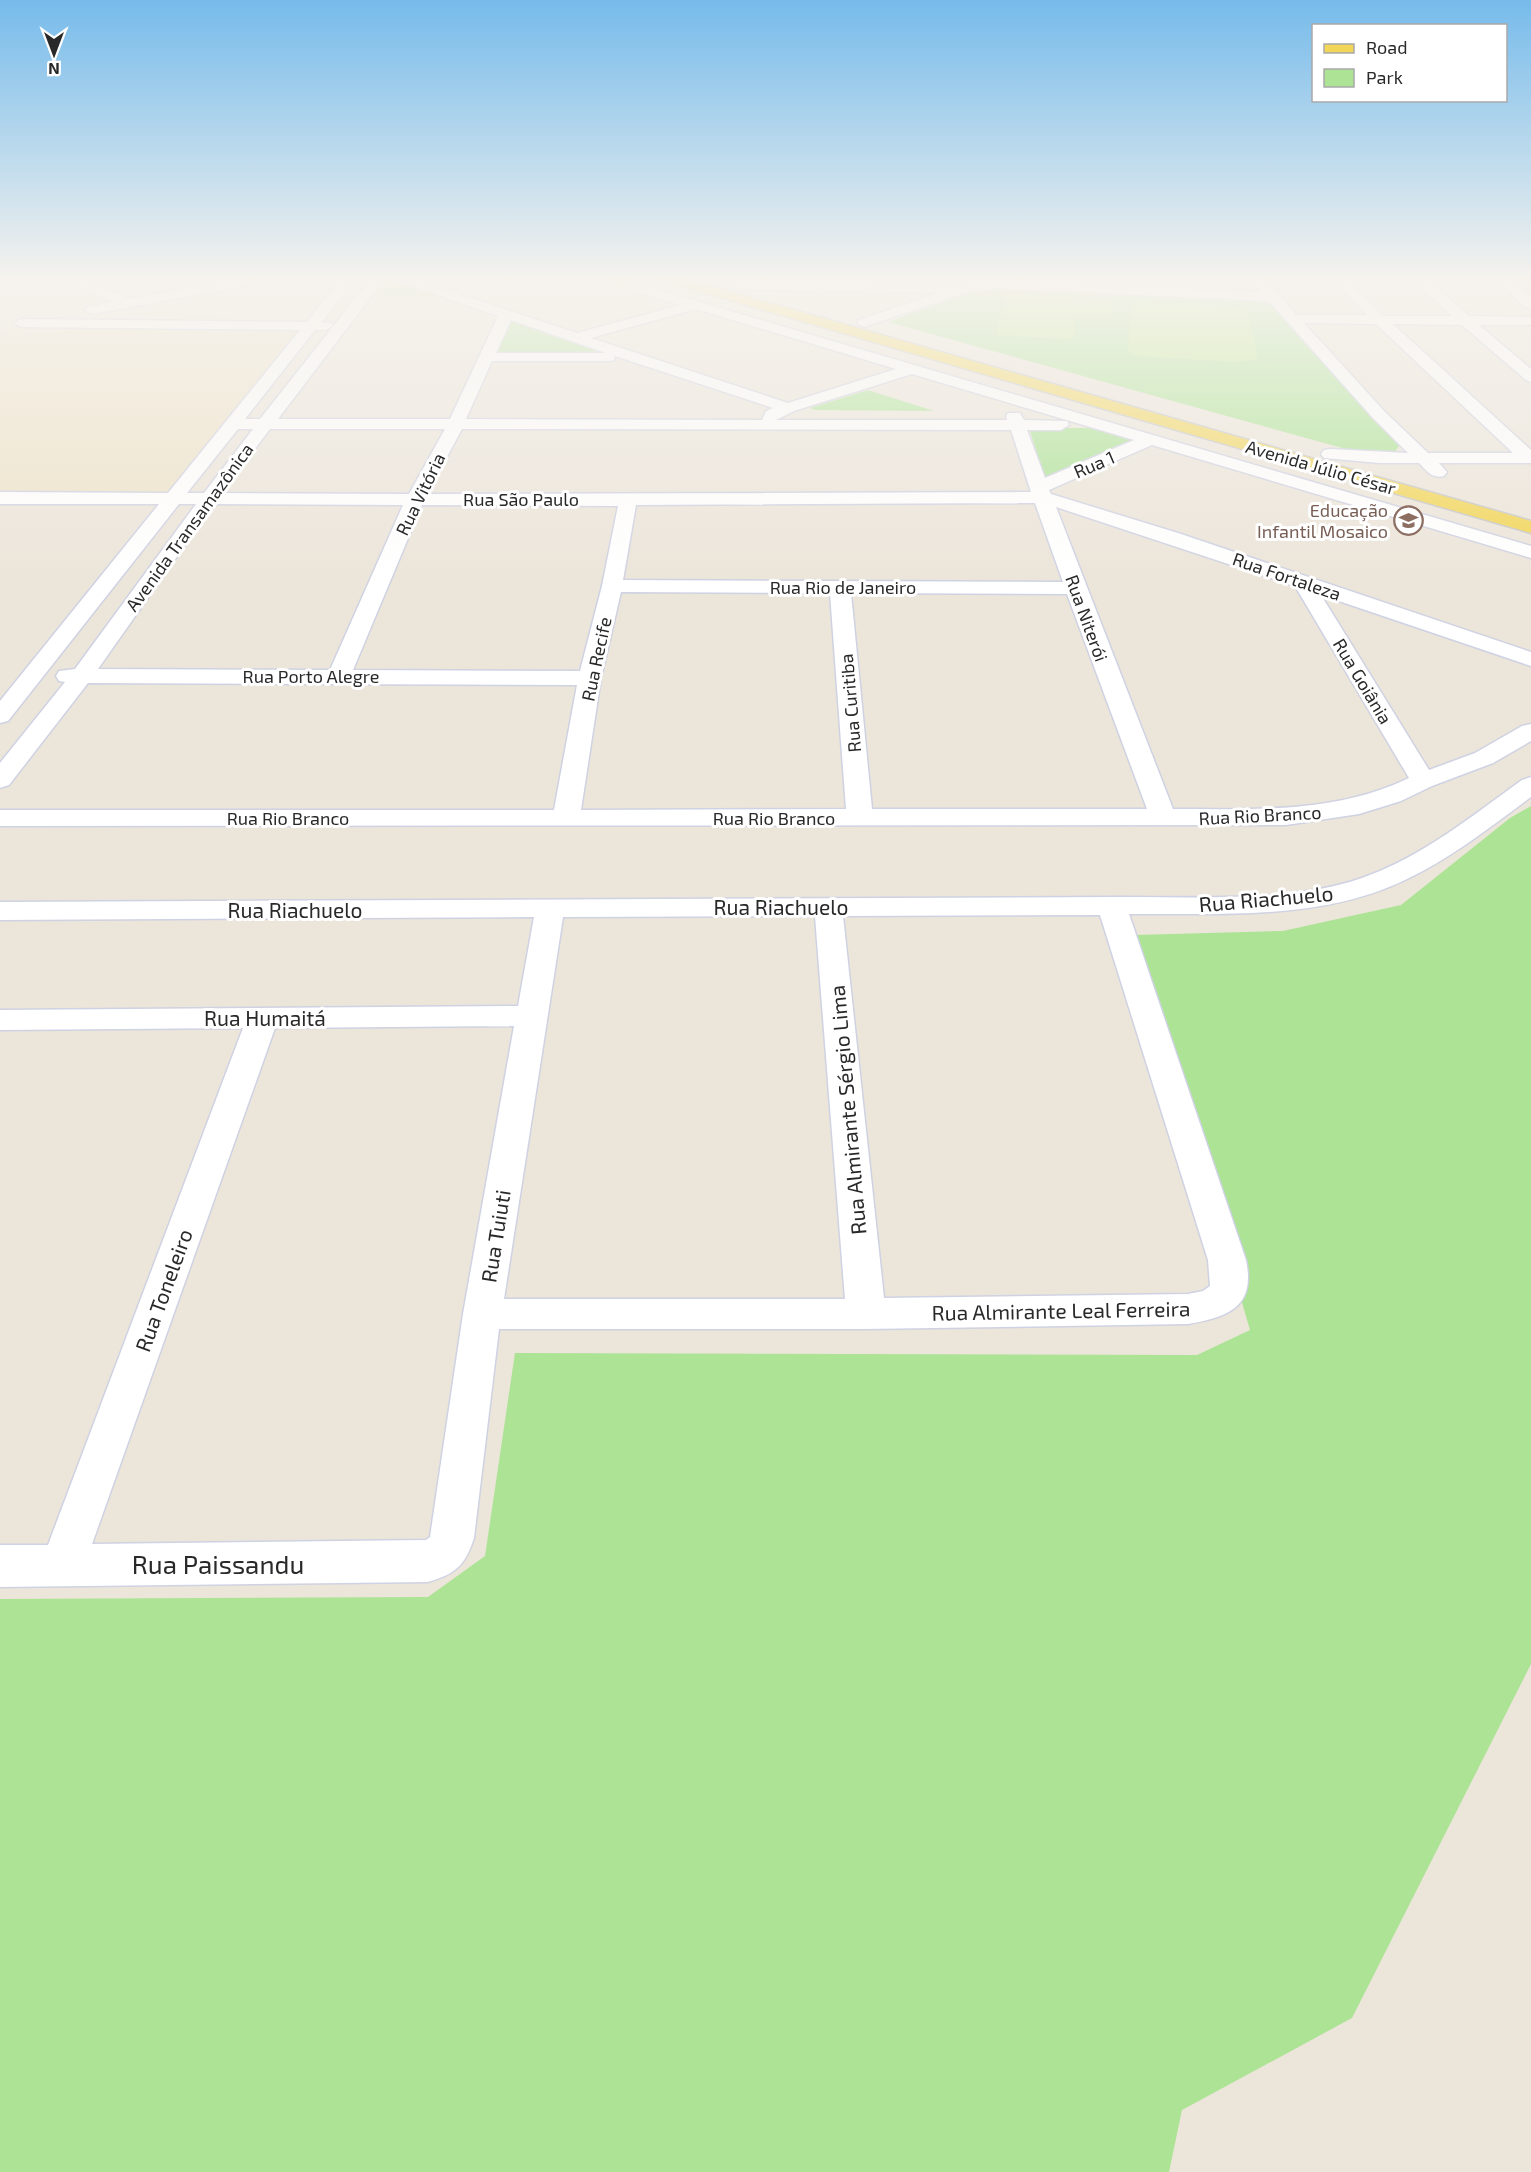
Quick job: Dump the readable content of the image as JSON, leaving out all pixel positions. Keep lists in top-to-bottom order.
{
  "streets": {
    "main road": ["Avenida Júlio César"],
    "street": [
      "Rua 1",
      "Rua Vitória",
      "Rua São Paulo",
      "Avenida Transamazônica",
      "Rua Fortaleza",
      "Rua Rio de Janeiro",
      "Rua Niterói",
      "Rua Recife",
      "Rua Porto Alegre",
      "Rua Goiânia",
      "Rua Curitiba",
      "Rua Rio Branco",
      "Rua Riachuelo",
      "Rua Humaitá",
      "Rua Almirante Sérgio Lima",
      "Rua Tuiuti",
      "Rua Toneleiro",
      "Rua Almirante Leal Ferreira",
      "Rua Paissandu"
    ]
  },
  "crossings": [
    ["Rua 1", "Avenida Júlio César"],
    ["Rua 1", "Rua São Paulo"],
    ["Rua 1", "Rua Fortaleza"],
    ["Rua 1", "Rua Niterói"],
    ["Rua Vitória", "Rua São Paulo"],
    ["Rua Vitória", "Rua Porto Alegre"],
    ["Rua São Paulo", "Avenida Transamazônica"],
    ["Rua São Paulo", "Rua Fortaleza"],
    ["Rua São Paulo", "Rua Niterói"],
    ["Rua São Paulo", "Rua Recife"],
    ["Avenida Transamazônica", "Rua Porto Alegre"],
    ["Rua Fortaleza", "Rua Niterói"],
    ["Rua Fortaleza", "Rua Goiânia"],
    ["Rua Rio de Janeiro", "Rua Niterói"],
    ["Rua Rio de Janeiro", "Rua Recife"],
    ["Rua Rio de Janeiro", "Rua Curitiba"],
    ["Rua Niterói", "Rua Rio Branco"],
    ["Rua Recife", "Rua Porto Alegre"],
    ["Rua Recife", "Rua Rio Branco"],
    ["Rua Goiânia", "Rua Rio Branco"],
    ["Rua Curitiba", "Rua Rio Branco"],
    ["Rua Riachuelo", "Rua Almirante Sérgio Lima"],
    ["Rua Riachuelo", "Rua Tuiuti"],
    ["Rua Riachuelo", "Rua Almirante Leal Ferreira"],
    ["Rua Humaitá", "Rua Tuiuti"],
    ["Rua Humaitá", "Rua Toneleiro"],
    ["Rua Almirante Sérgio Lima", "Rua Almirante Leal Ferreira"],
    ["Rua Tuiuti", "Rua Almirante Leal Ferreira"],
    ["Rua Tuiuti", "Rua Paissandu"],
    ["Rua Toneleiro", "Rua Paissandu"]
  ],
  "places": {
    "school or university": ["Educação Infantil Mosaico"]
  },
  "legend": ["Road", "Park"],
  "north": "bottom"
}
